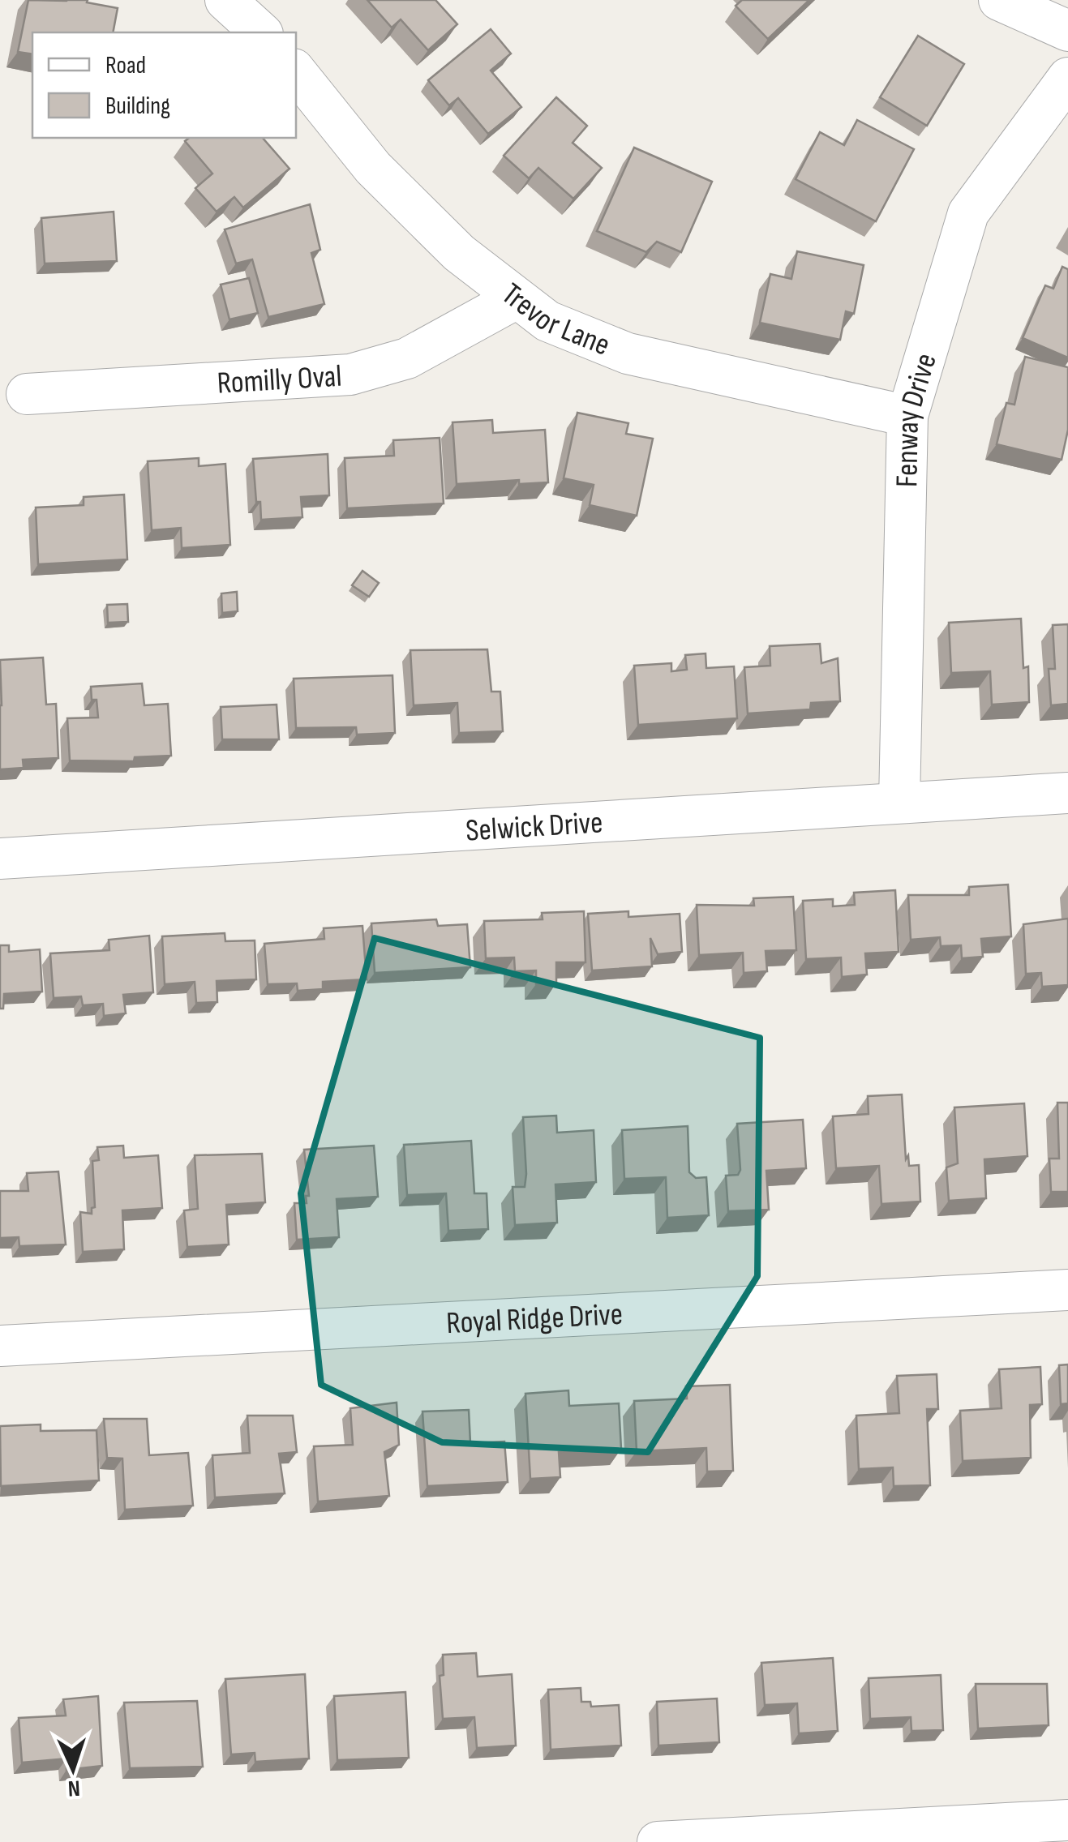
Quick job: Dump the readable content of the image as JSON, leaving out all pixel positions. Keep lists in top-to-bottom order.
{
  "streets": {
    "street": [
      "Trevor Lane",
      "Romilly Oval",
      "Fenway Drive",
      "Selwick Drive",
      "Royal Ridge Drive"
    ]
  },
  "crossings": [
    ["Trevor Lane", "Romilly Oval"],
    ["Trevor Lane", "Fenway Drive"],
    ["Fenway Drive", "Selwick Drive"]
  ],
  "legend": ["Road", "Building"],
  "north": "bottom"
}
